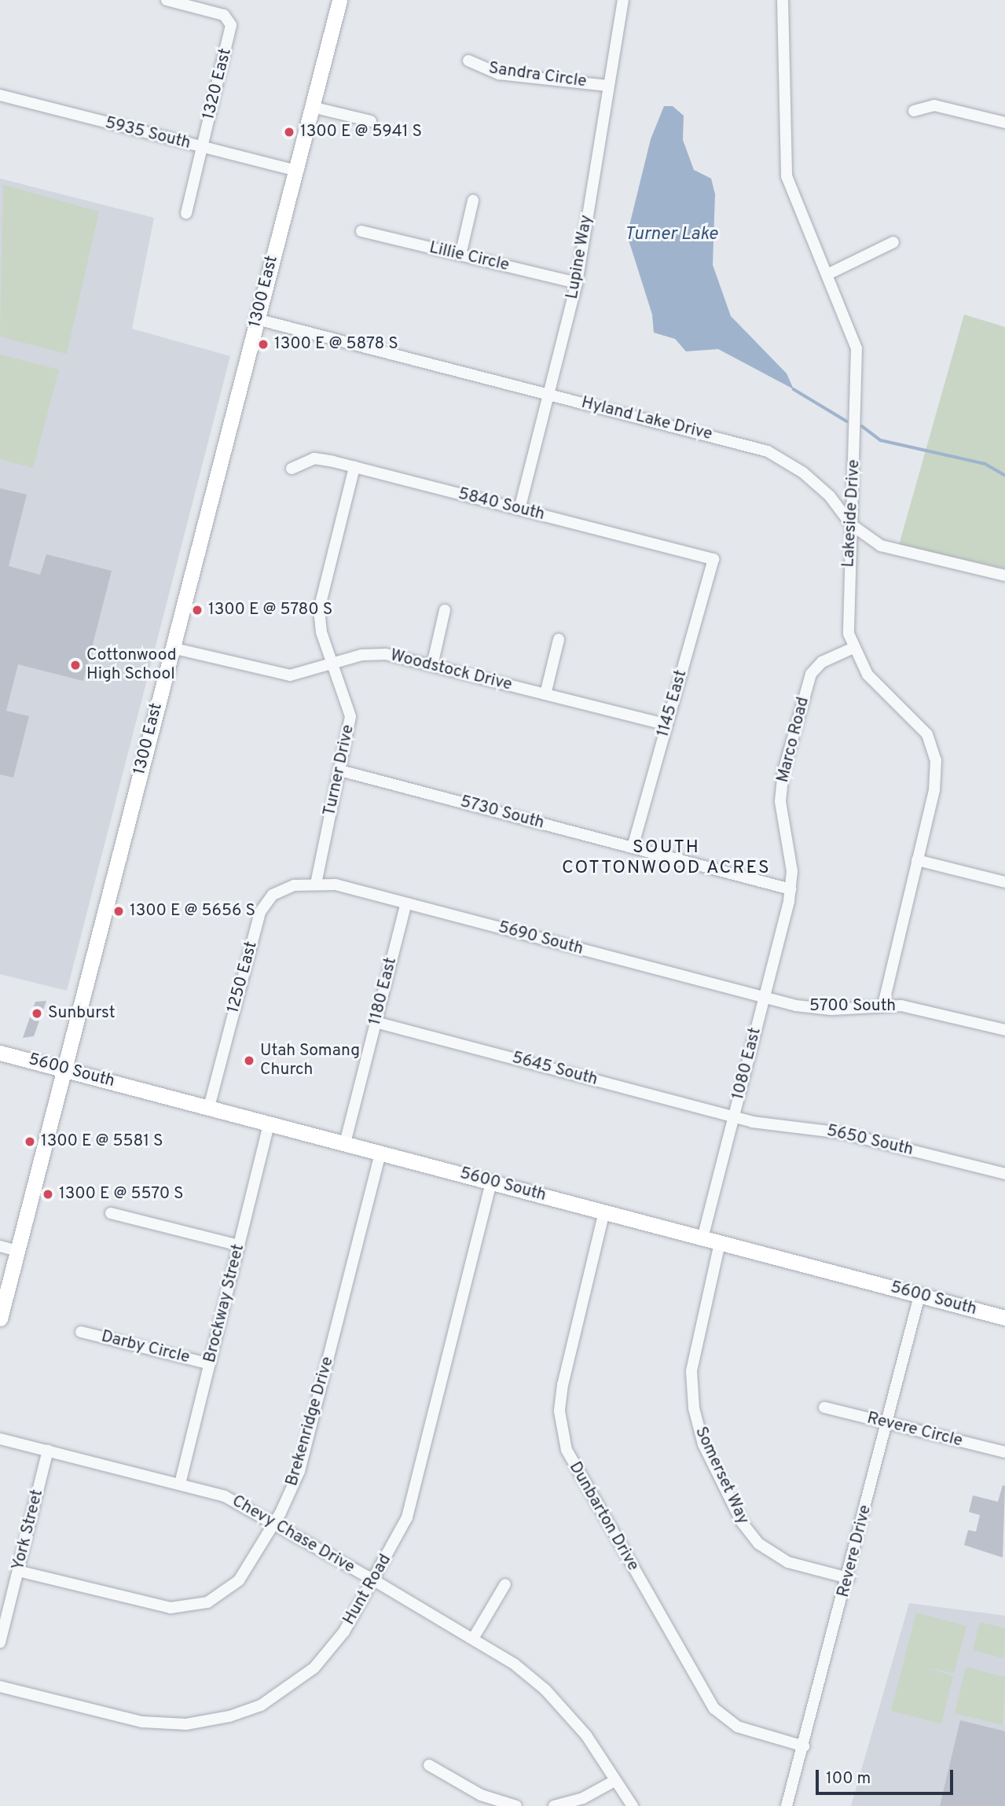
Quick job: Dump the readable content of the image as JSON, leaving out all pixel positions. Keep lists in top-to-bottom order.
{
  "streets": {
    "main road": ["1300 East", "5600 South"],
    "street": [
      "Sandra Circle",
      "1320 East",
      "5935 South",
      "Lillie Circle",
      "Lupine Way",
      "Hyland Lake Drive",
      "5840 South",
      "Lakeside Drive",
      "Woodstock Drive",
      "1145 East",
      "Marco Road",
      "Turner Drive",
      "5730 South",
      "5690 South",
      "1250 East",
      "1180 East",
      "5700 South",
      "1080 East",
      "5645 South",
      "5650 South",
      "Brockway Street",
      "Darby Circle",
      "Brekenridge Drive",
      "Revere Circle",
      "Somerset Way",
      "Dunbarton Drive",
      "York Street",
      "Chevy Chase Drive",
      "Revere Drive",
      "Hunt Road"
    ]
  },
  "crossings": [
    ["Sandra Circle", "Lupine Way"],
    ["1320 East", "5935 South"],
    ["5935 South", "1300 East"],
    ["Lillie Circle", "Lupine Way"],
    ["Lupine Way", "Hyland Lake Drive"],
    ["Lupine Way", "5840 South"],
    ["1300 East", "Hyland Lake Drive"],
    ["1300 East", "Woodstock Drive"],
    ["1300 East", "5600 South"],
    ["Hyland Lake Drive", "Lakeside Drive"],
    ["5840 South", "1145 East"],
    ["5840 South", "Turner Drive"],
    ["Lakeside Drive", "Marco Road"],
    ["Lakeside Drive", "5700 South"],
    ["Woodstock Drive", "1145 East"],
    ["Woodstock Drive", "Turner Drive"],
    ["1145 East", "5730 South"],
    ["Marco Road", "5730 South"],
    ["Marco Road", "1080 East"],
    ["Turner Drive", "5730 South"],
    ["Turner Drive", "5690 South"],
    ["Turner Drive", "1250 East"],
    ["5730 South", "1080 East"],
    ["5690 South", "1250 East"],
    ["5690 South", "1180 East"],
    ["5690 South", "5700 South"],
    ["5690 South", "1080 East"],
    ["1250 East", "5600 South"],
    ["1180 East", "5645 South"],
    ["1180 East", "5600 South"],
    ["5700 South", "1080 East"],
    ["1080 East", "5645 South"],
    ["1080 East", "5600 South"],
    ["1080 East", "5650 South"],
    ["5645 South", "5650 South"],
    ["5600 South", "Brockway Street"],
    ["5600 South", "Brekenridge Drive"],
    ["5600 South", "Somerset Way"],
    ["5600 South", "Dunbarton Drive"],
    ["5600 South", "Revere Drive"],
    ["5600 South", "Hunt Road"],
    ["Brockway Street", "Darby Circle"],
    ["Brockway Street", "Chevy Chase Drive"],
    ["Brekenridge Drive", "York Street"],
    ["Brekenridge Drive", "Chevy Chase Drive"],
    ["Revere Circle", "Revere Drive"],
    ["Somerset Way", "Revere Drive"],
    ["Dunbarton Drive", "Revere Drive"],
    ["York Street", "Chevy Chase Drive"],
    ["Chevy Chase Drive", "Hunt Road"]
  ],
  "districts": ["SOUTH COTTONWOOD ACRES"],
  "water": ["Turner Lake"],
  "places": [
    "1300 E @ 5941 S",
    "1300 E @ 5878 S",
    "1300 E @ 5780 S",
    "Cottonwood High School",
    "1300 E @ 5656 S",
    "Sunburst",
    "Utah Somang Church",
    "1300 E @ 5581 S",
    "1300 E @ 5570 S"
  ],
  "scale_bar": "100 m"
}
